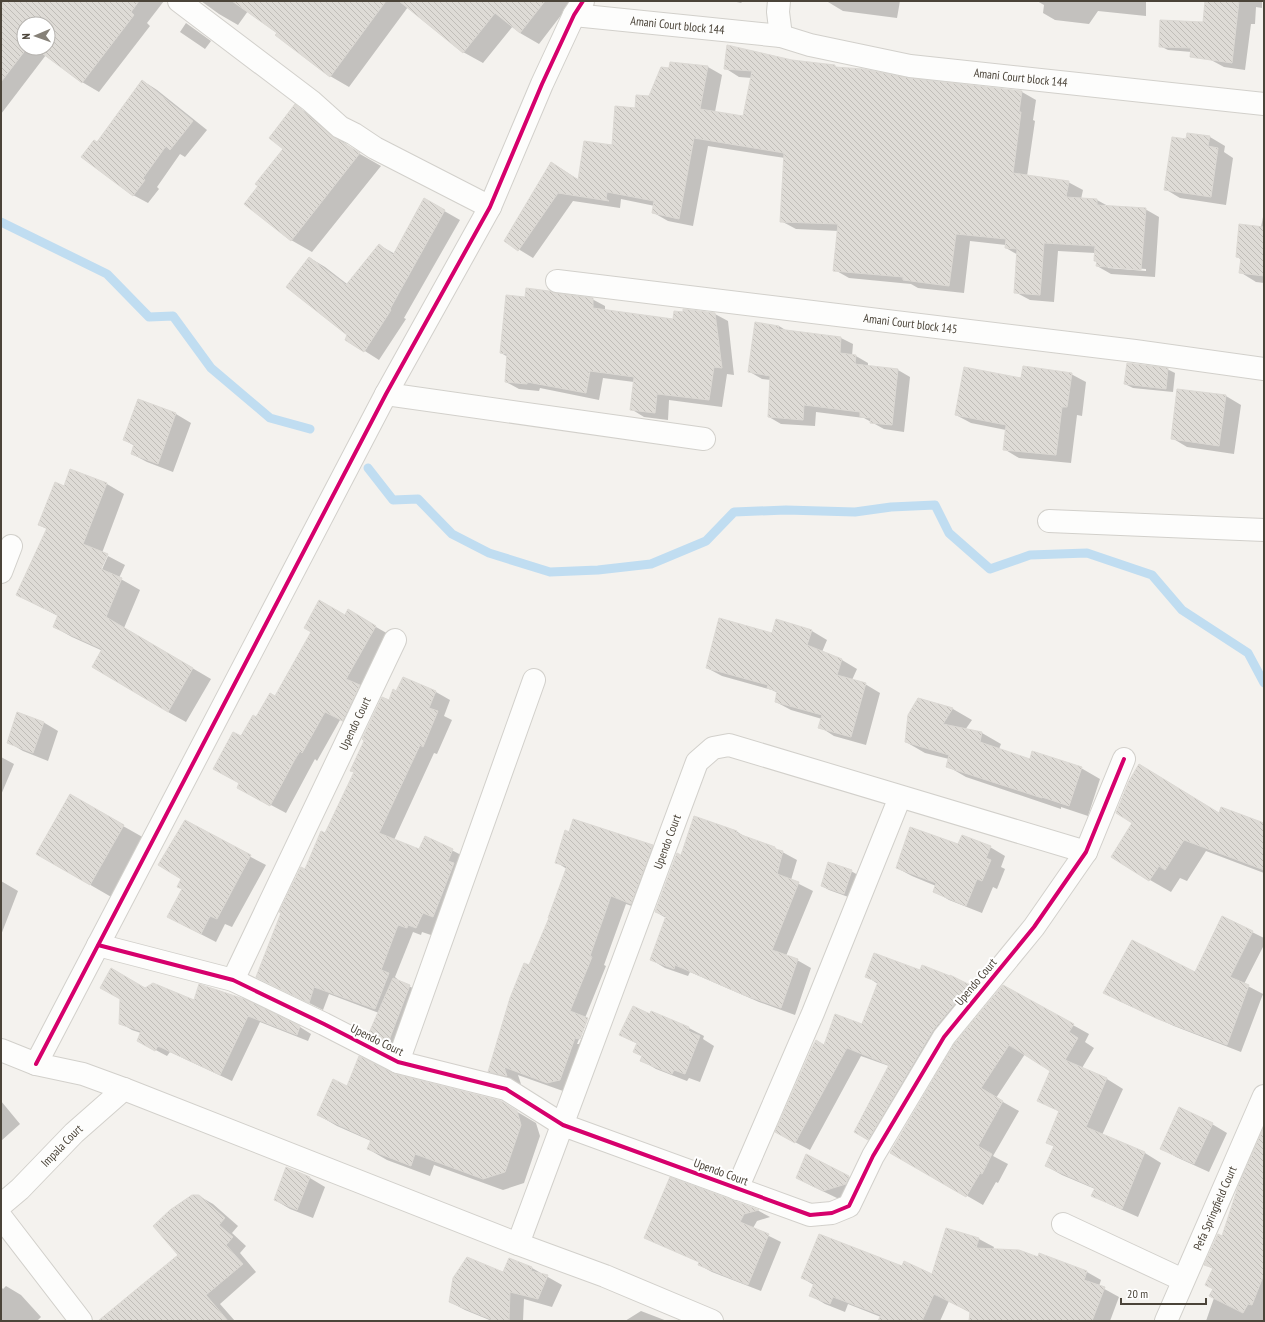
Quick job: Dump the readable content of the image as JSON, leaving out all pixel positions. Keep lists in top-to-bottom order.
{
  "streets": {
    "street": [
      "Amani Court block 144",
      "Amani Court block 145",
      "Upendo Court",
      "Impala Court",
      "Pefa Springfield Court"
    ]
  },
  "scale_bar": "20 m",
  "north": "left"
}
